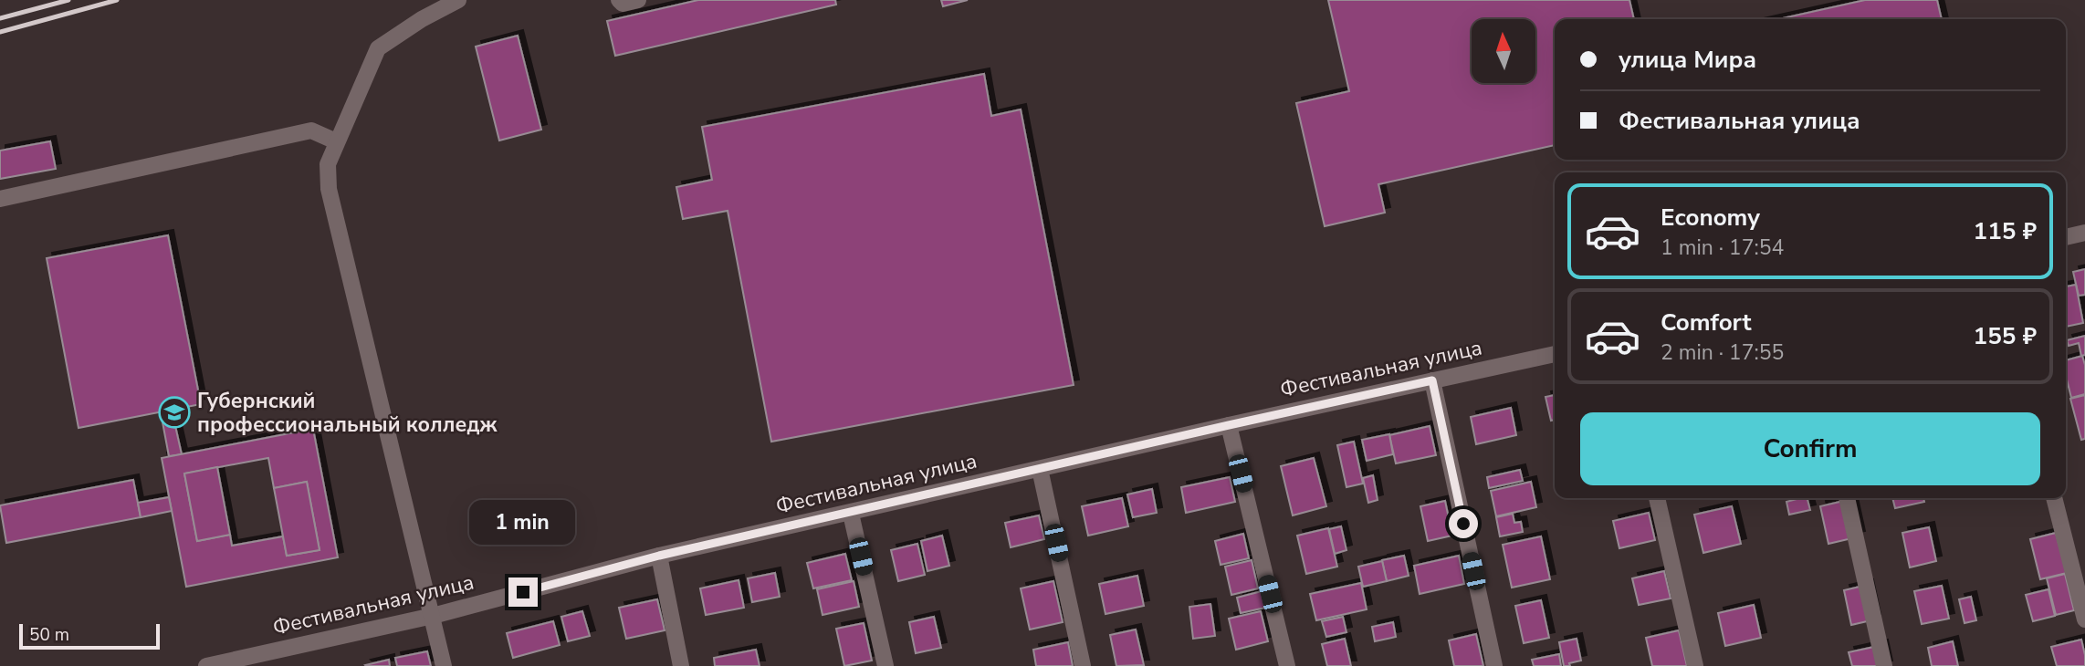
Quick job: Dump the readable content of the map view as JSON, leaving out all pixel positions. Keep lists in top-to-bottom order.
{
  "streets": {
    "street": ["Фестивальная улица"]
  },
  "places": {
    "school or university": ["Губернский профессиональный колледж"]
  },
  "scale_bar": "50 m",
  "north": "top",
  "page": {
    "banner": ["улица Мира", "Фестивальная улица"],
    "list": [
      {
        "name": "Economy",
        "note": "1 min · 17:54",
        "value": "115 ₽"
      },
      {
        "name": "Comfort",
        "note": "2 min · 17:55",
        "value": "155 ₽"
      }
    ],
    "buttons": "Confirm",
    "bubble": "1 min",
    "scale": "50 m"
  }
}
